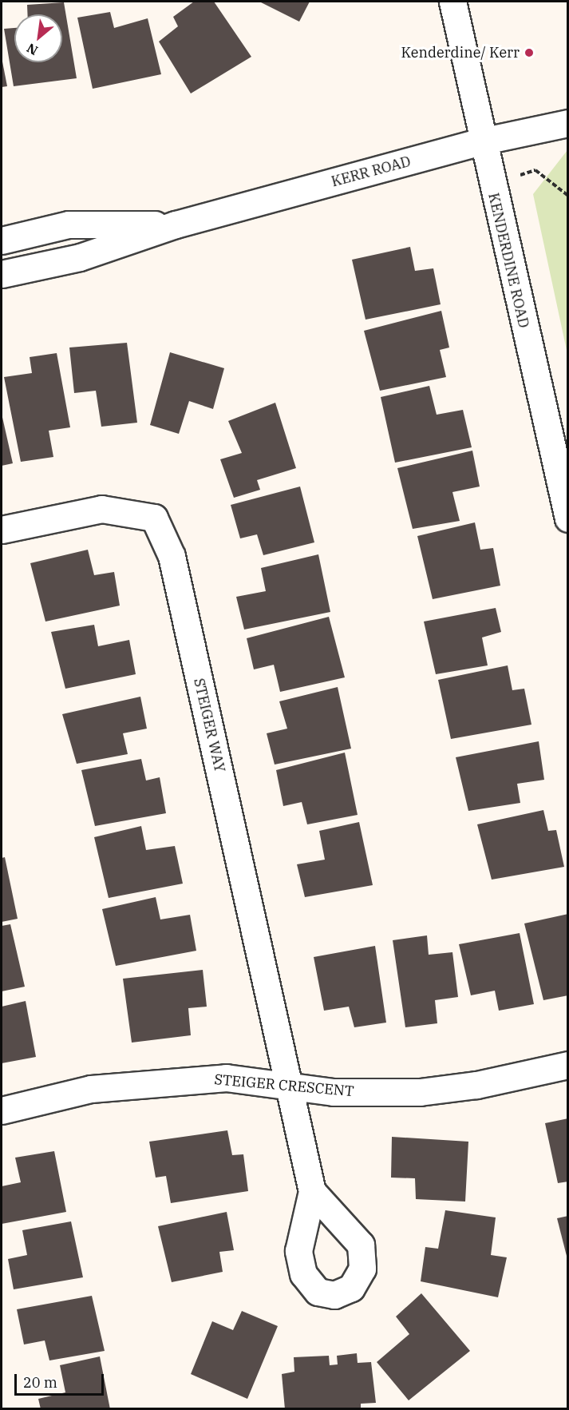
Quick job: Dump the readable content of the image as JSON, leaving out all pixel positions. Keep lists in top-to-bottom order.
{
  "streets": {
    "street": [
      "KERR ROAD",
      "KENDERDINE ROAD",
      "STEIGER WAY",
      "STEIGER CRESCENT"
    ]
  },
  "crossings": [
    ["KERR ROAD", "KENDERDINE ROAD"],
    ["STEIGER WAY", "STEIGER CRESCENT"]
  ],
  "places": ["Kenderdine/ Kerr"],
  "scale_bar": "20 m",
  "north": "bottom left"
}
